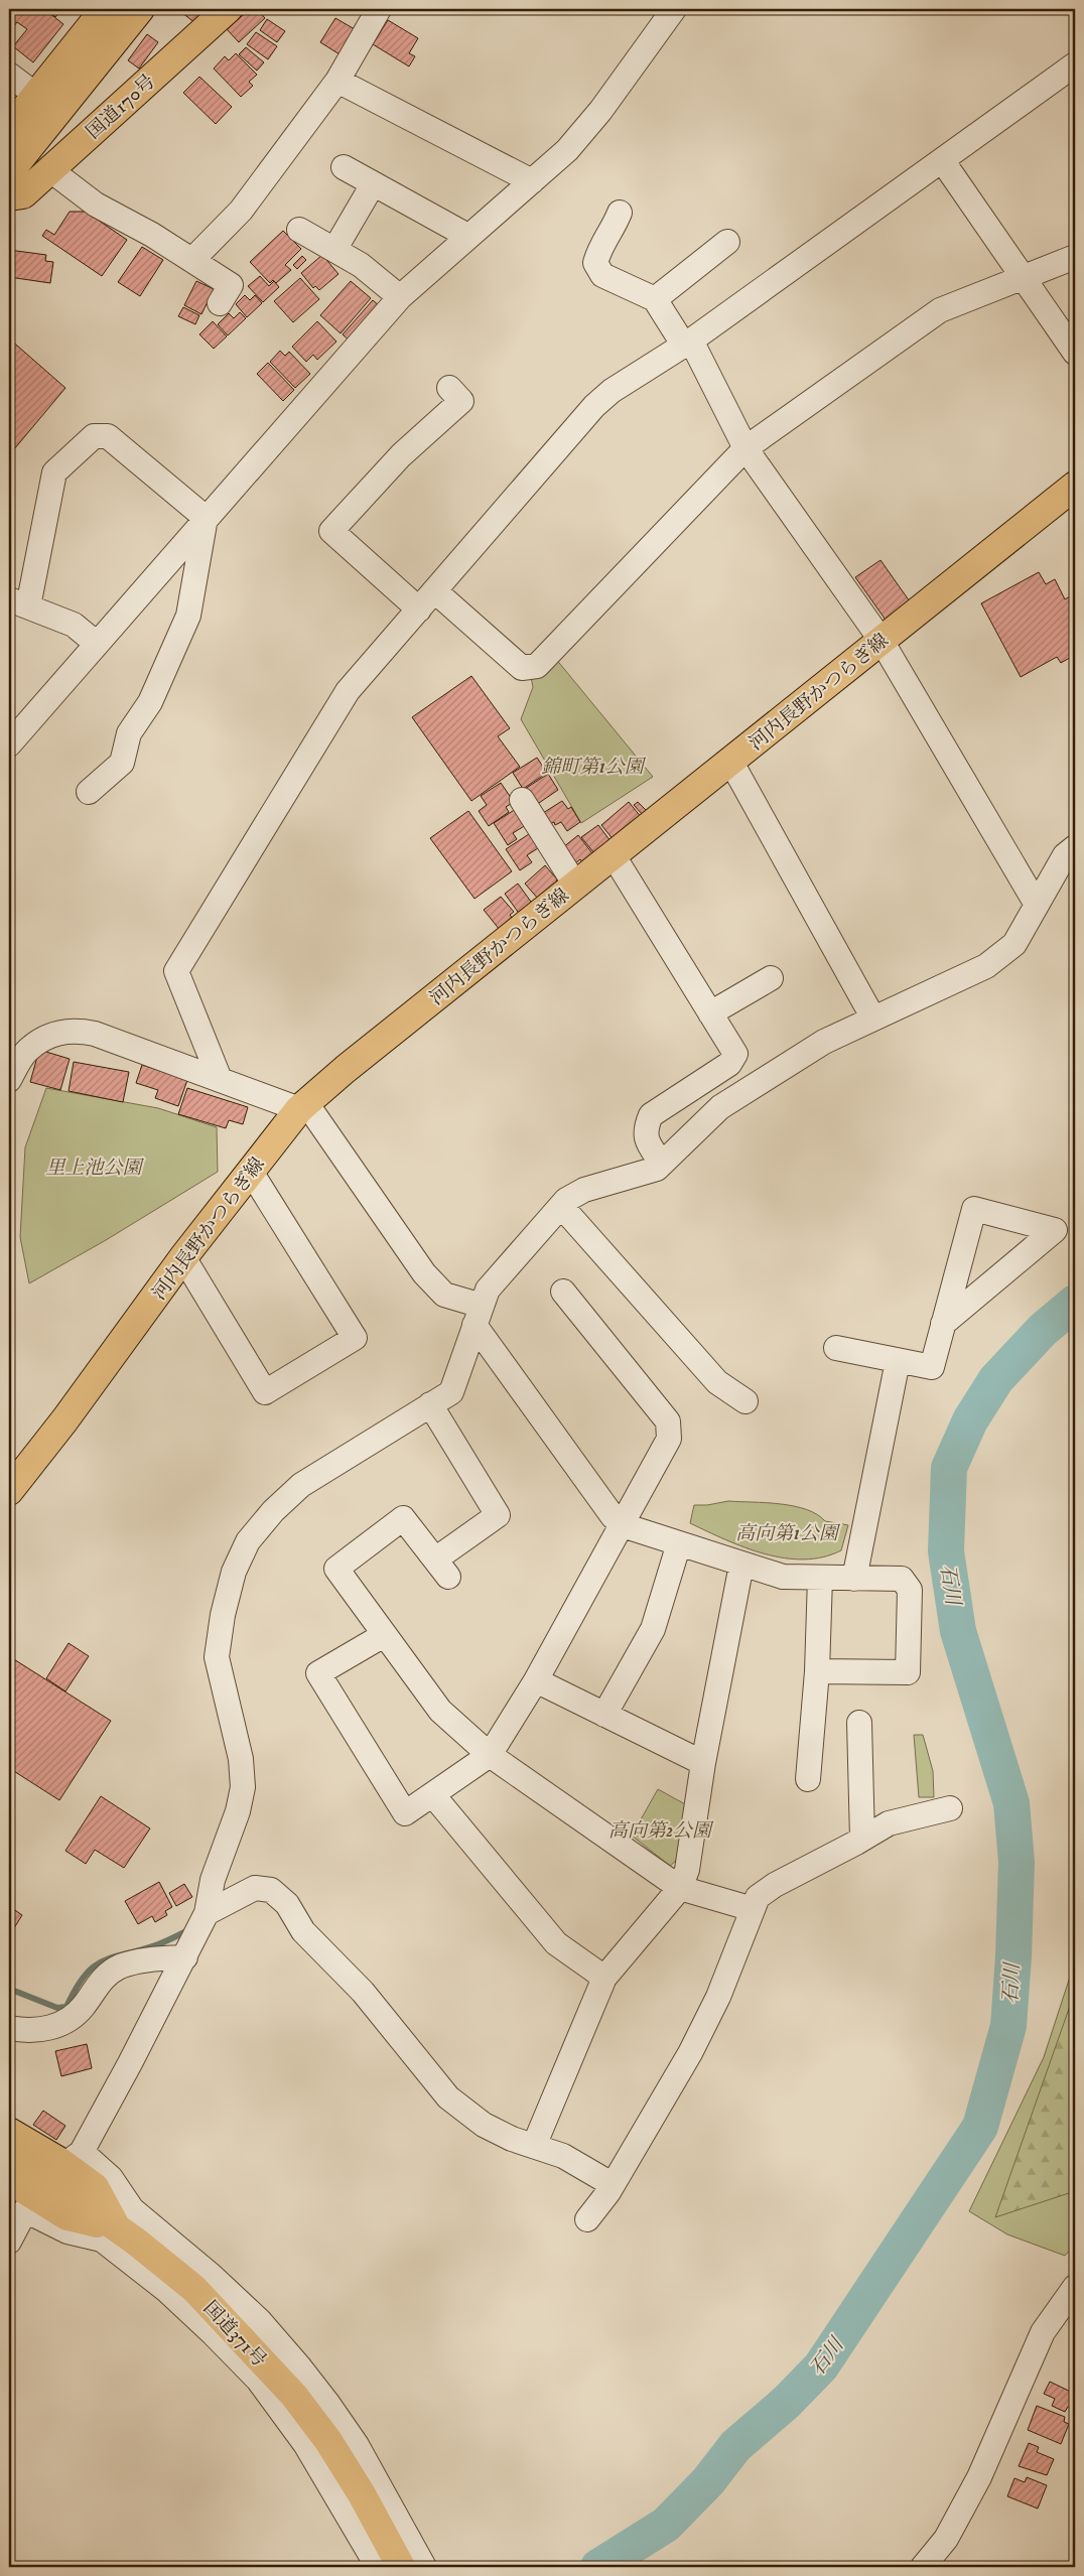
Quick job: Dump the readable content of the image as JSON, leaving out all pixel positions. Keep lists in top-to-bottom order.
{
  "streets": {
    "main road": ["国道170号", "河内長野かつらぎ線", "国道371号"]
  },
  "water": ["石川"],
  "parks": [
    "錦町第1公園",
    "里上池公園",
    "高向第1公園",
    "高向第2公園"
  ]
}
